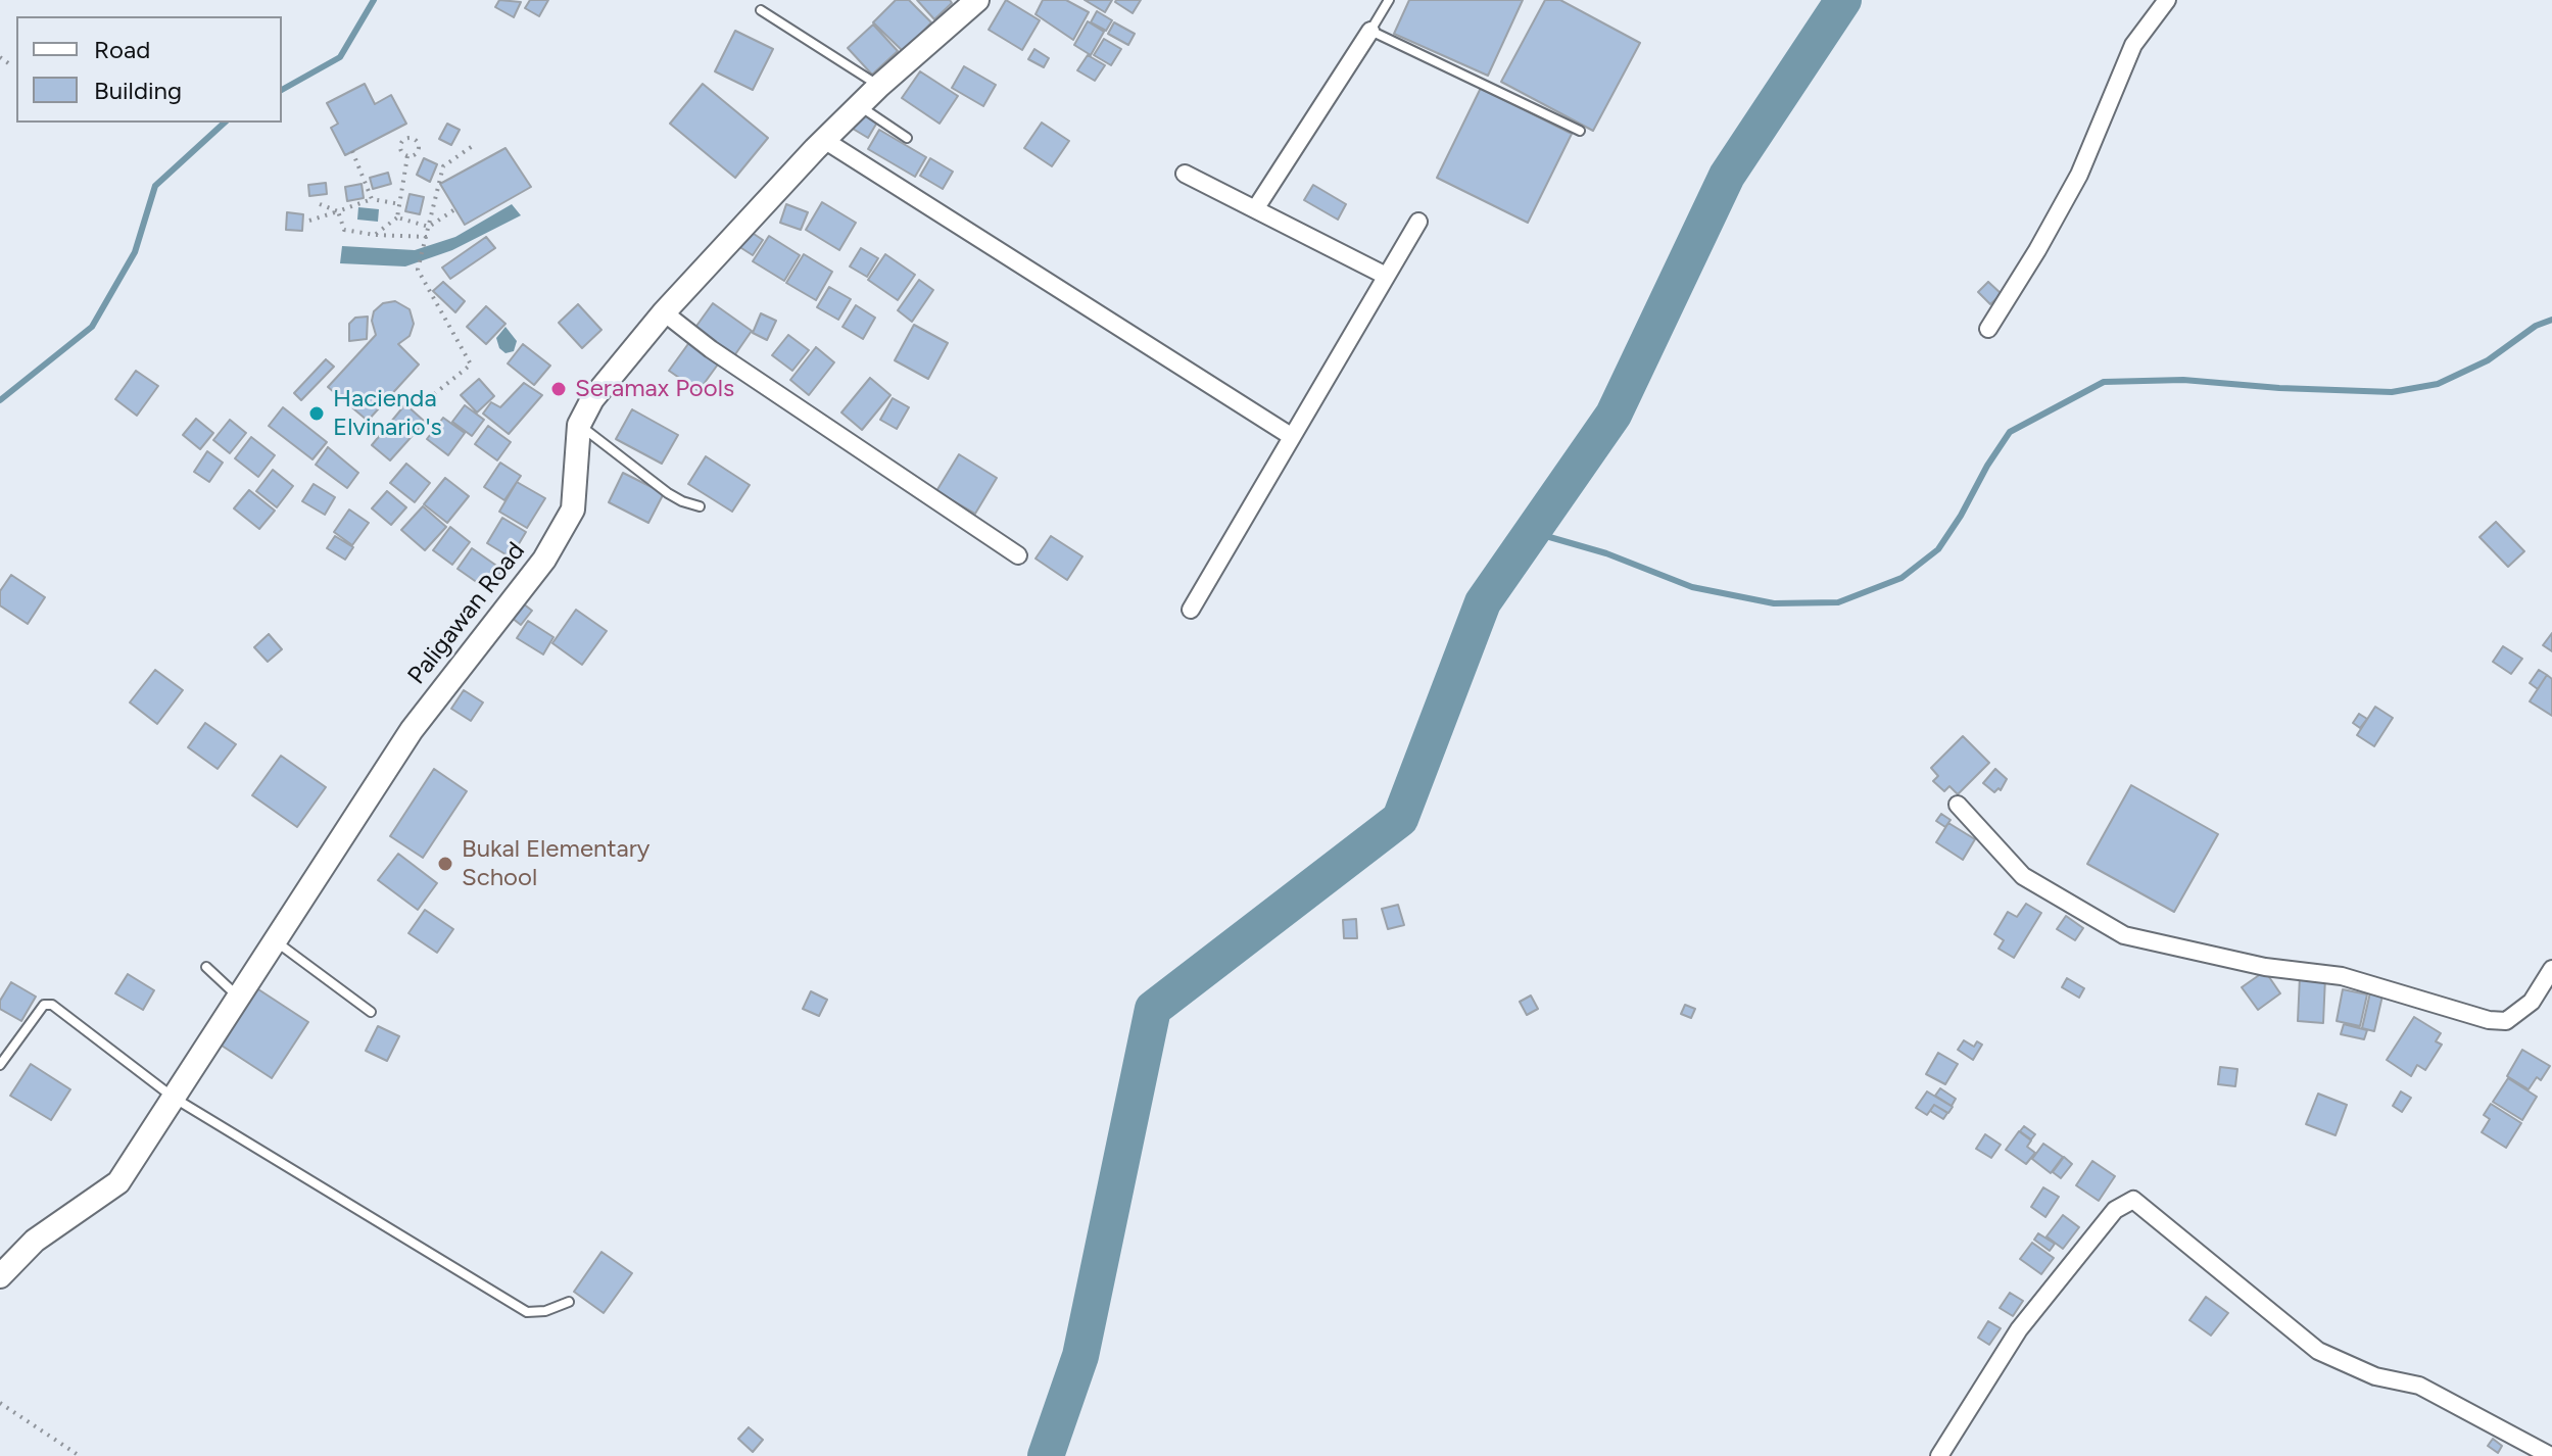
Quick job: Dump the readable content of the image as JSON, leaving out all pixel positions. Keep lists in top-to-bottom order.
{
  "streets": {
    "street": ["Paligawan Road"]
  },
  "places": ["Seramax Pools", "Hacienda Elvinario's", "Bukal Elementary School"],
  "legend": ["Road", "Building"]
}
